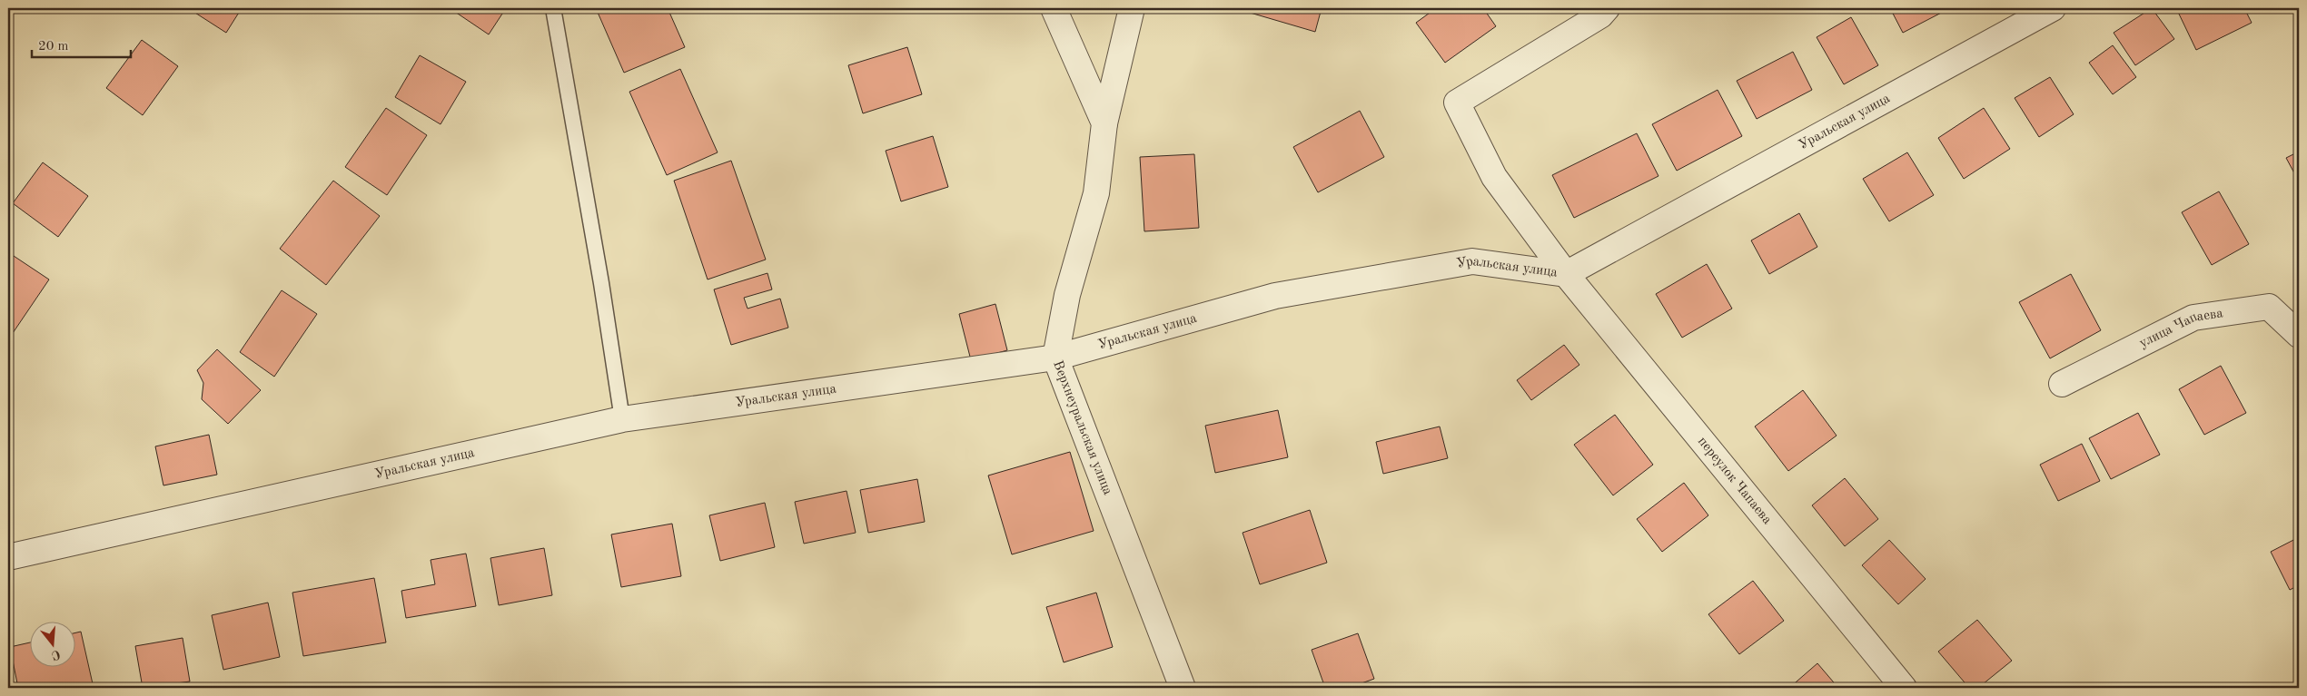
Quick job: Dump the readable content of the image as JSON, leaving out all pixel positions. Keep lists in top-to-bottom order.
{
  "streets": {
    "street": [
      "Уральская улица",
      "улица Чапаева",
      "Верхнеуральская улица",
      "переулок Чапаева"
    ]
  },
  "crossings": [
    ["Уральская улица", "Верхнеуральская улица"],
    ["Уральская улица", "переулок Чапаева"]
  ],
  "scale_bar": "20 m",
  "north": "bottom"
}
